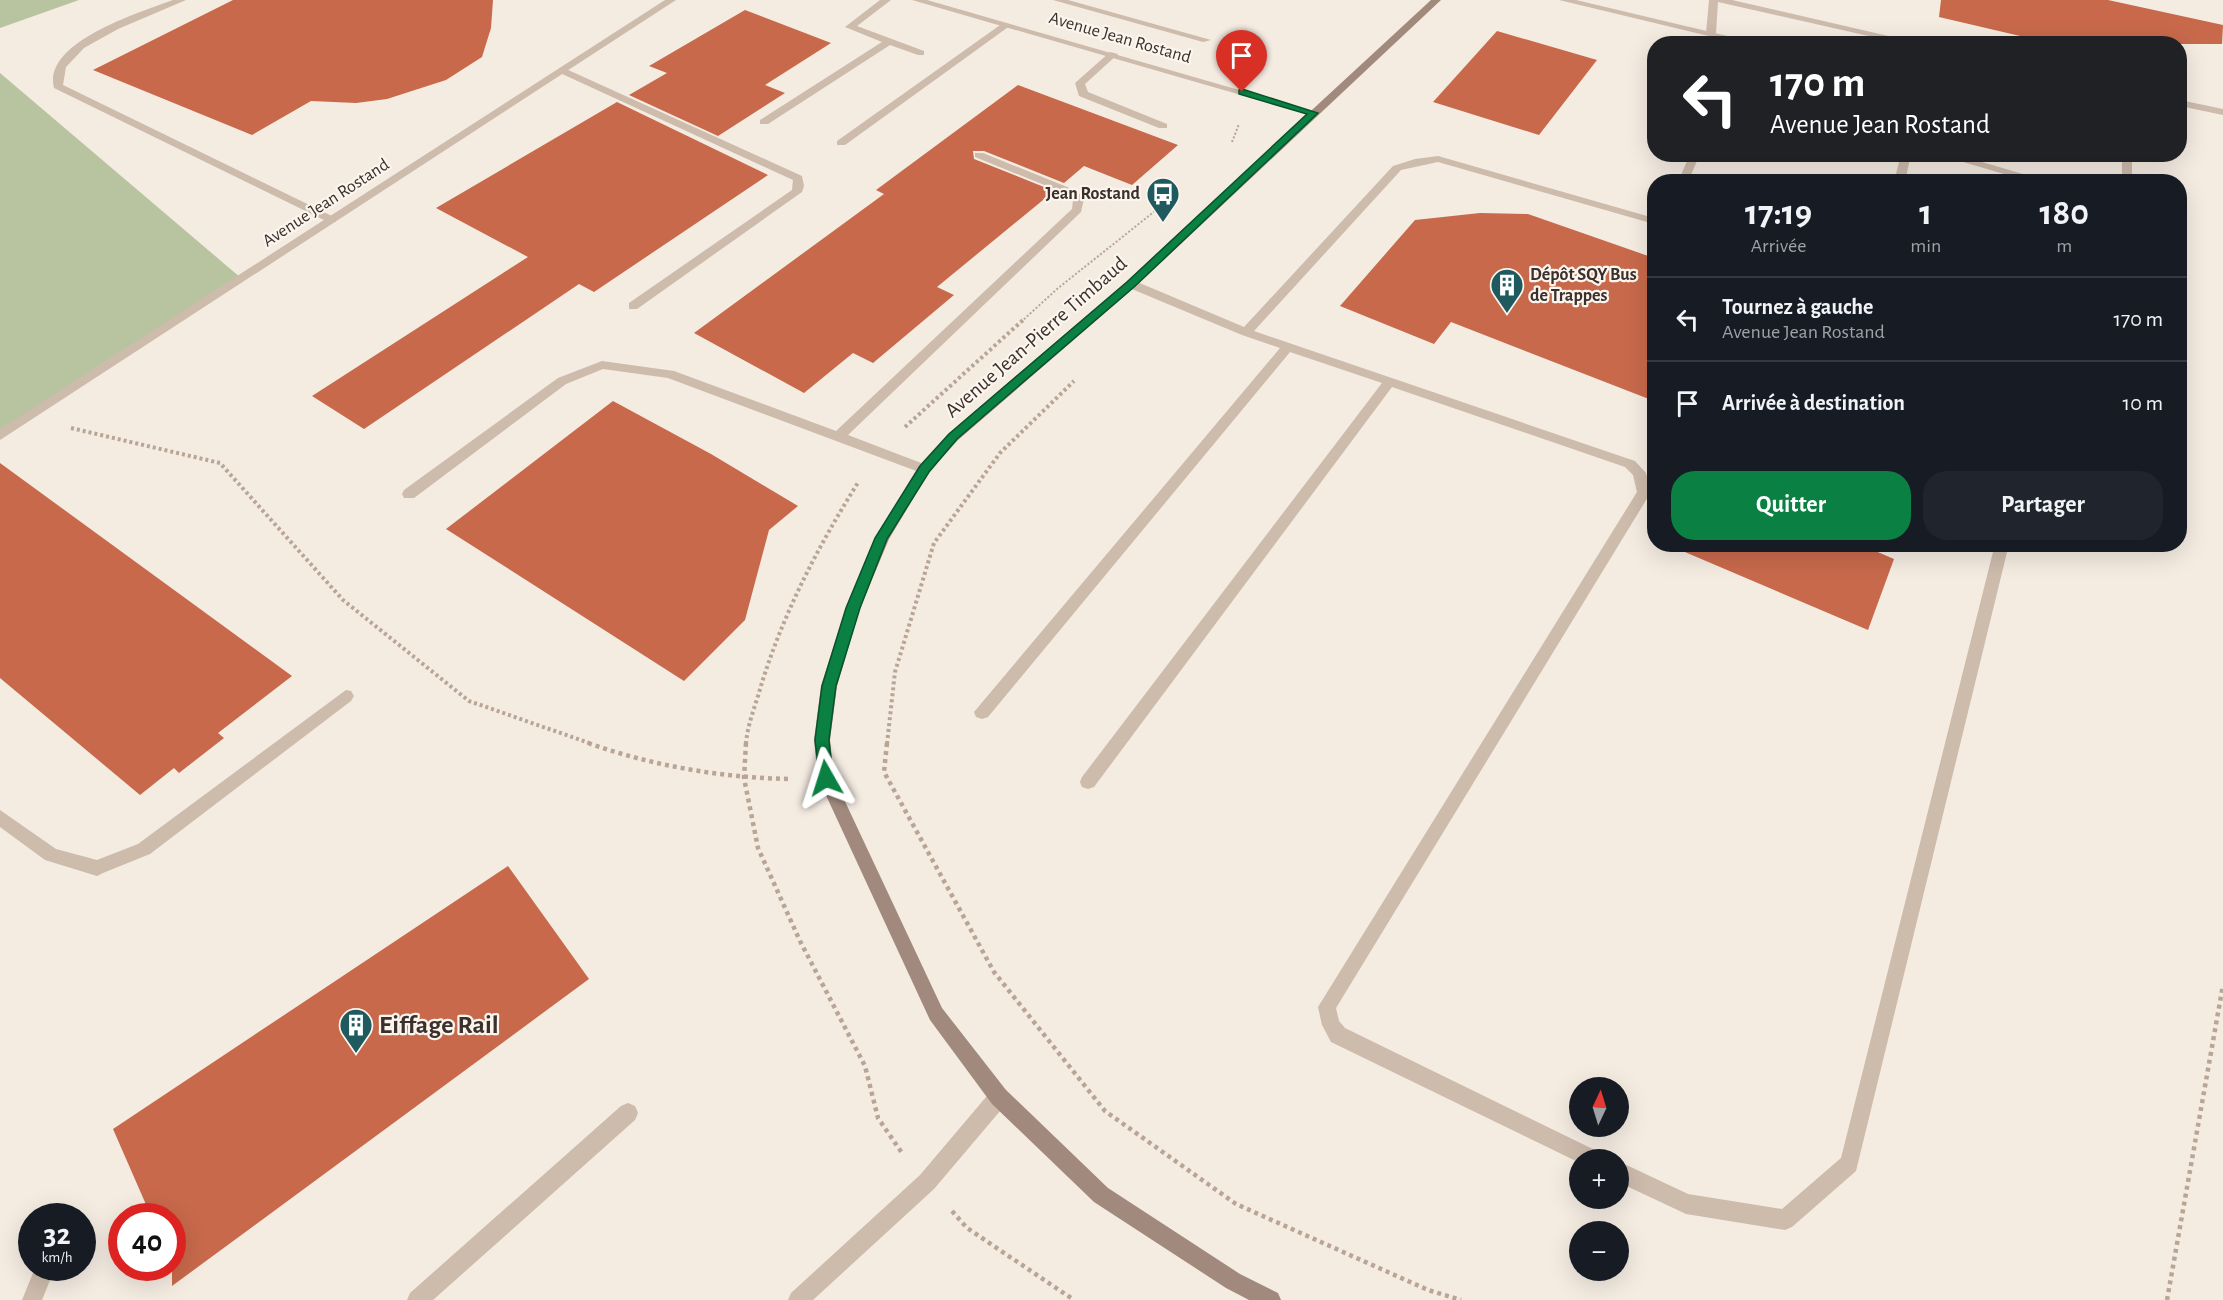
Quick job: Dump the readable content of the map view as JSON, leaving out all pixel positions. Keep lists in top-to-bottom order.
{
  "streets": {
    "street": ["Avenue Jean Rostand", "Avenue Jean-Pierre Timbaud"]
  },
  "crossings": [
    ["Avenue Jean Rostand", "Avenue Jean-Pierre Timbaud"]
  ],
  "places": {
    "bus stop": ["Jean Rostand"],
    "building": ["Dépôt SQY Bus de Trappes", "Eiffage Rail"]
  },
  "north": "top",
  "page": {
    "turn": ["170 m", "Avenue Jean Rostand"],
    "eta": [
      "17:19",
      "Arrivée",
      "1",
      "min",
      "180",
      "m"
    ],
    "list": [
      {
        "name": "Tournez à gauche",
        "note": "Avenue Jean Rostand",
        "value": "170 m"
      },
      {
        "name": "Arrivée à destination",
        "value": "10 m"
      }
    ],
    "buttons": ["Quitter", "Partager"],
    "map_buttons": ["+", "−"],
    "speed": "32 km/h",
    "limit": "40"
  }
}
